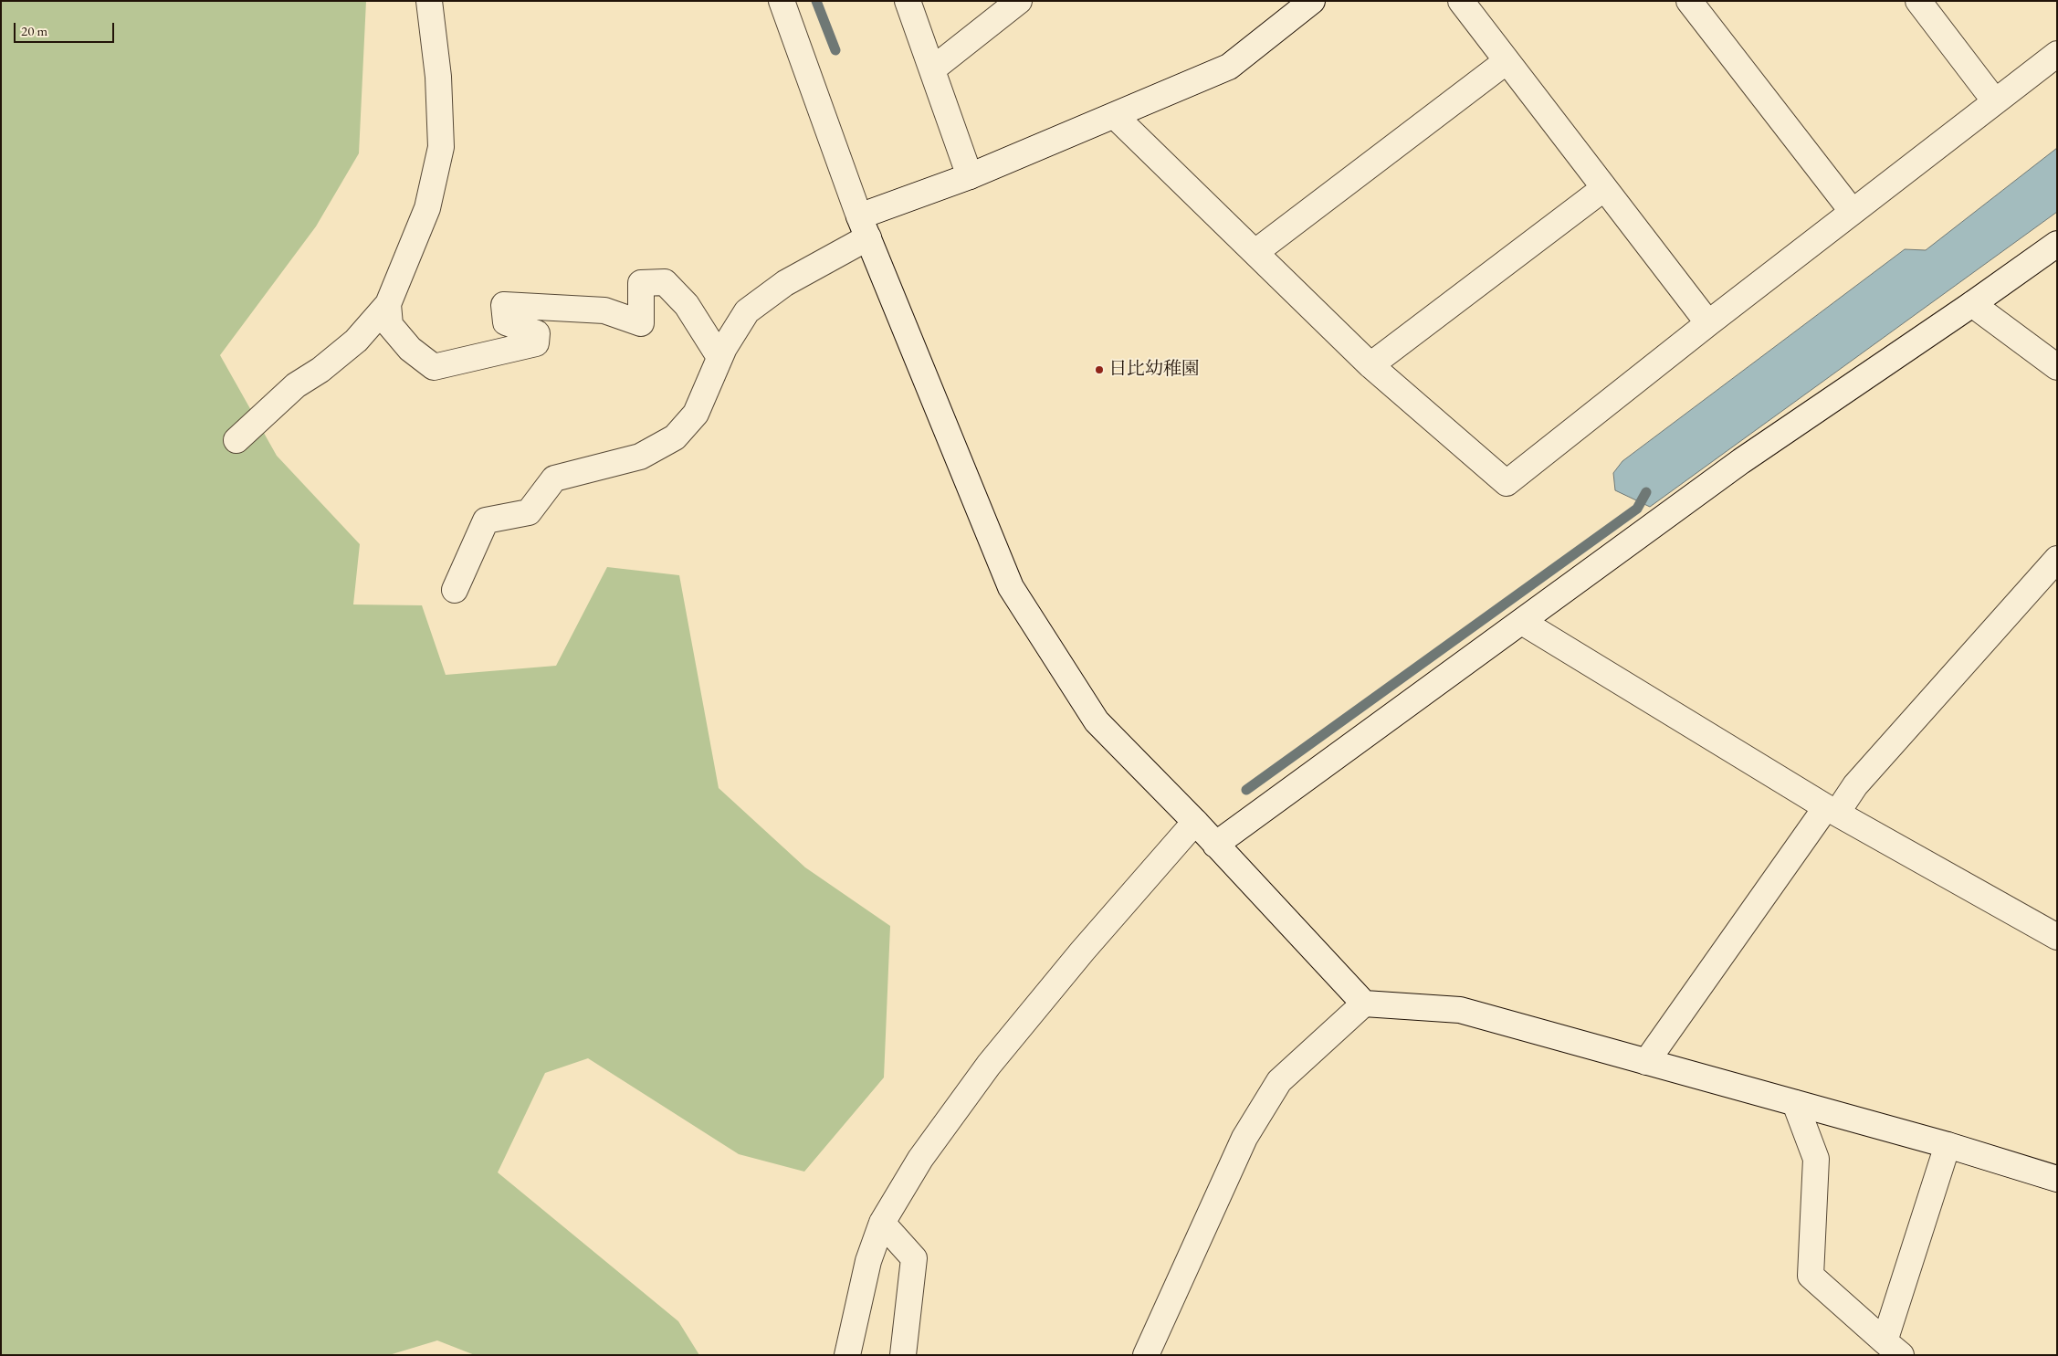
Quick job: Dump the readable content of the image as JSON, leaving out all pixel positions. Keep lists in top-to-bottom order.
{
  "places": ["日比幼稚園"],
  "scale_bar": "20 m"
}
